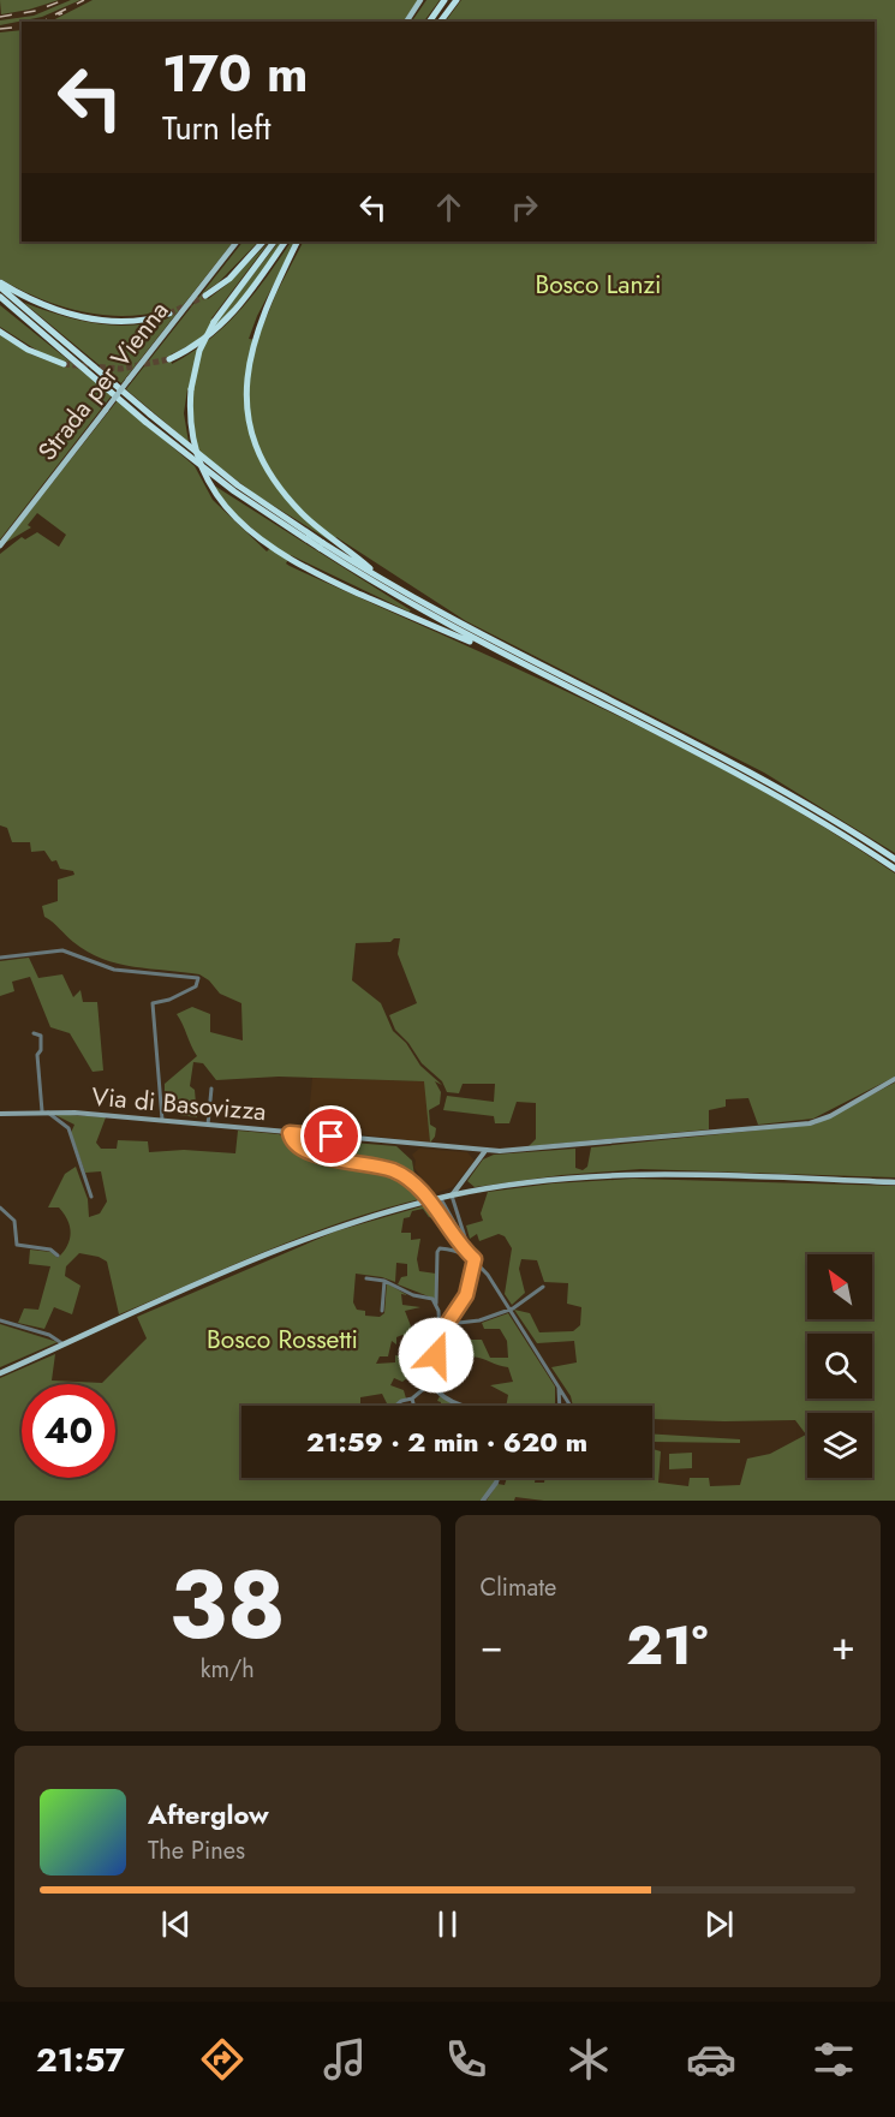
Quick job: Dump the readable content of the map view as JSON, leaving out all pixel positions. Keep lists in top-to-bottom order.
{
  "streets": {
    "main road": ["Strada per Vienna", "Via di Basovizza"]
  },
  "parks": ["Bosco Lanzi", "Bosco Rossetti"],
  "north": "top left",
  "page": {
    "turn": ["170 m", "Turn left"],
    "limit": "40",
    "trip": "21:59 · 2 min · 620 m",
    "tile": [
      ["38", "km/h"],
      "Climate"
    ],
    "heat": ["−", "21°", "+"],
    "song": ["Afterglow", "The Pines"],
    "tabs": "21:57"
  }
}
